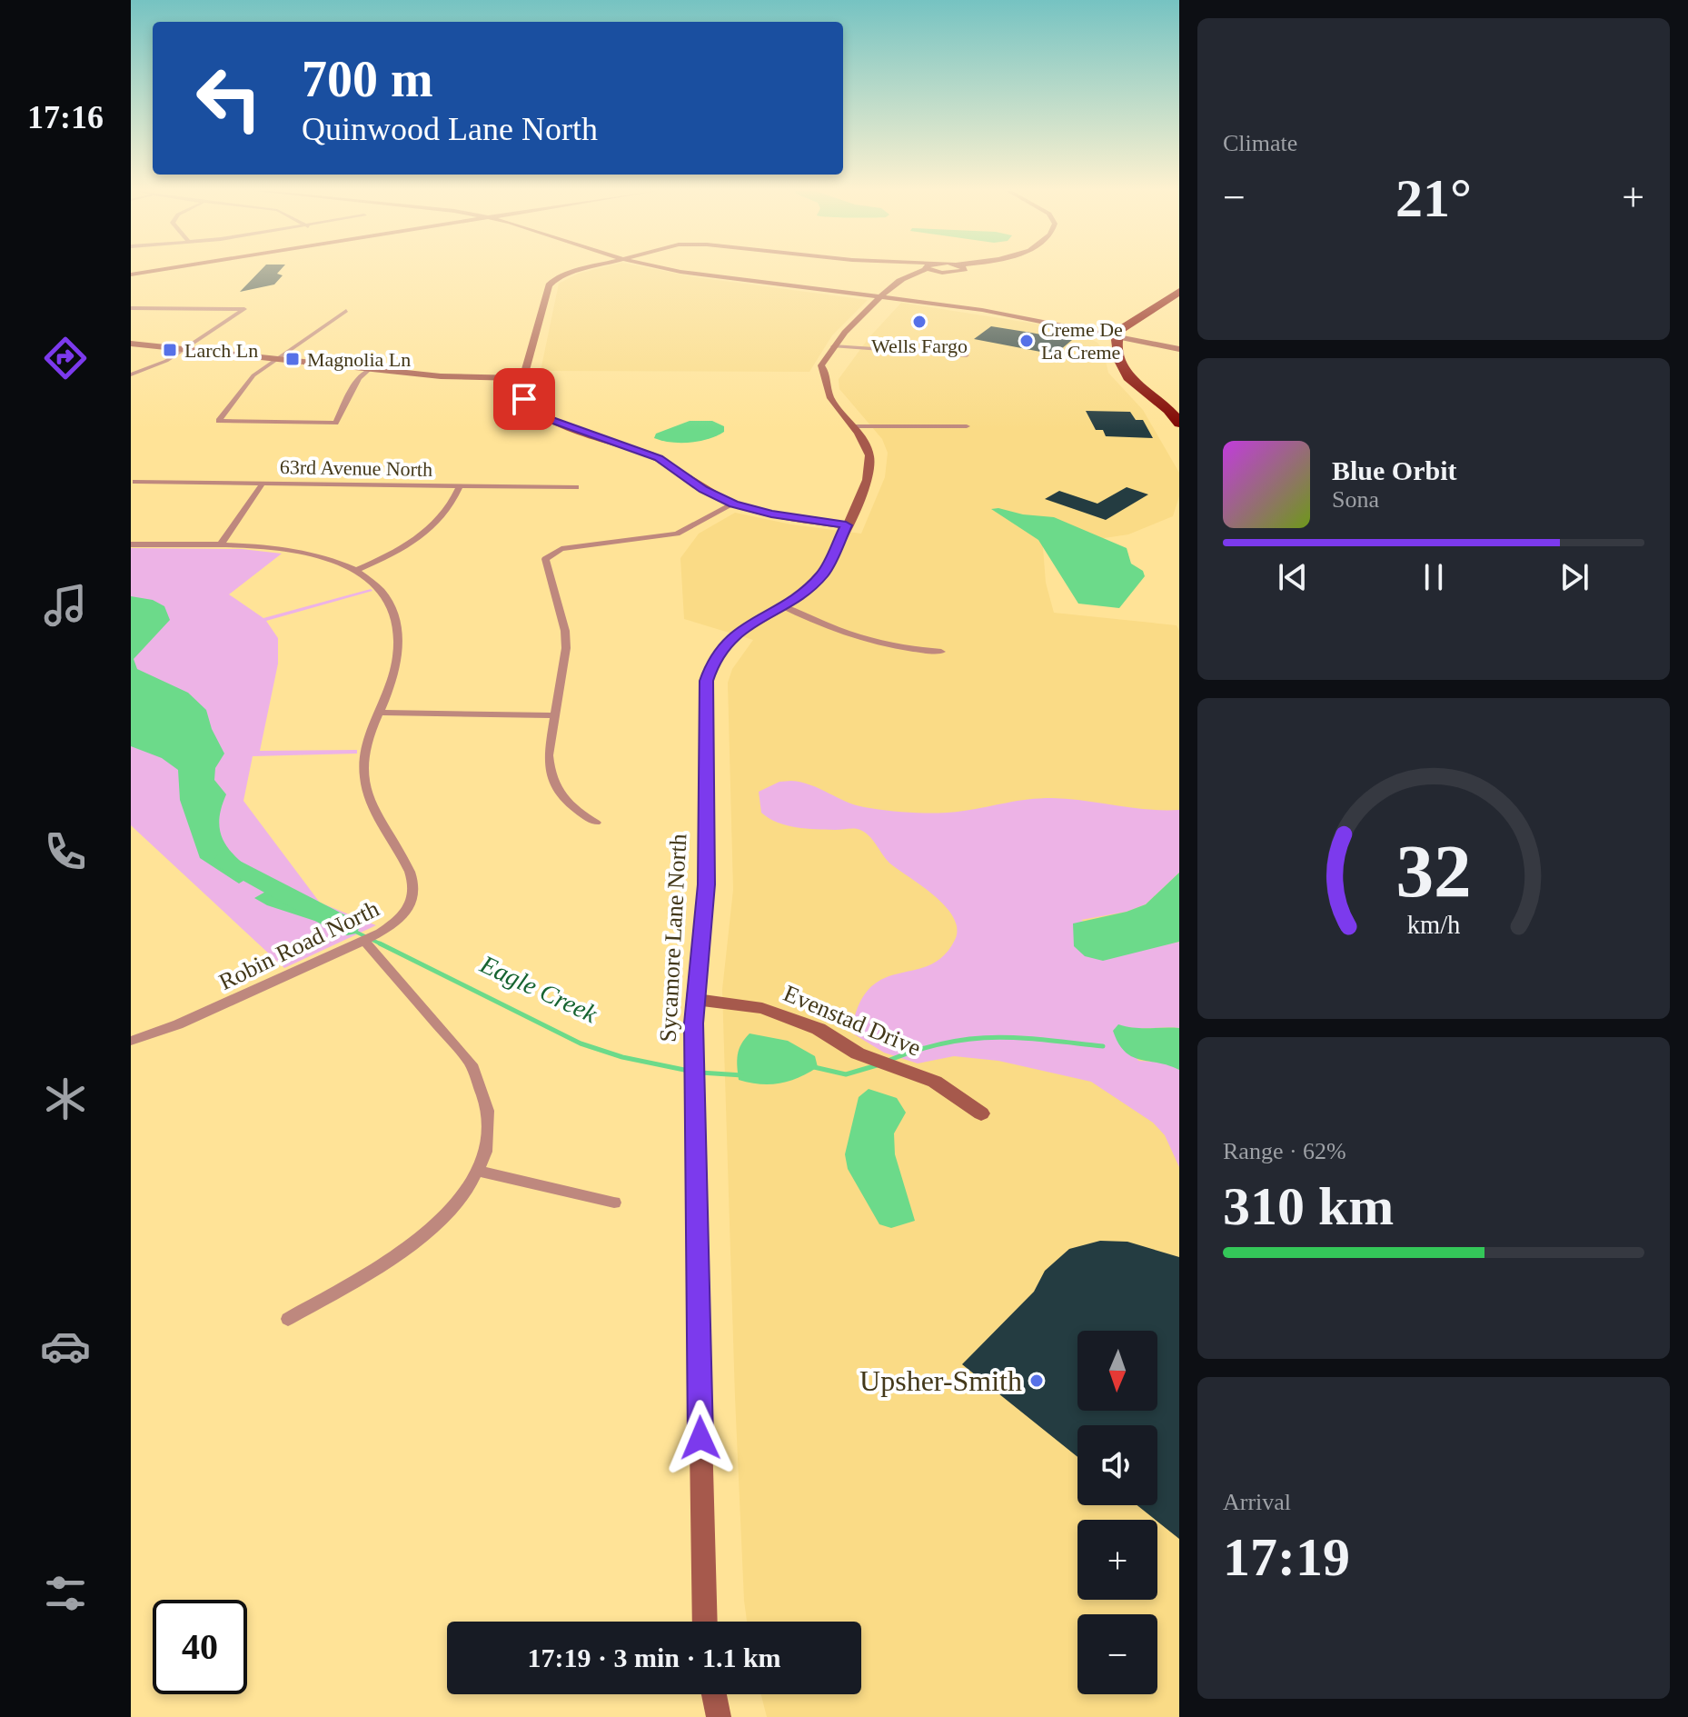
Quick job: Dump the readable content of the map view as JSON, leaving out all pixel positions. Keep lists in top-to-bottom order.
{
  "streets": {
    "street": [
      "63rd Avenue North",
      "Sycamore Lane North",
      "Robin Road North",
      "Evenstad Drive"
    ]
  },
  "crossings": [
    ["Sycamore Lane North", "Evenstad Drive"]
  ],
  "water": ["Eagle Creek"],
  "places": {
    "other": ["Wells Fargo", "Creme De La Creme", "Upsher-Smith"],
    "transit": ["Larch Ln", "Magnolia Ln"]
  },
  "north": "bottom",
  "page": {
    "tabs": "17:16",
    "tile": [
      "Climate",
      ["Range · 62%", "310 km"],
      ["Arrival", "17:19"]
    ],
    "turn": ["700 m", "Quinwood Lane North"],
    "heat": ["−", "21°", "+"],
    "song": ["Blue Orbit", "Sona"],
    "map_buttons": ["+", "−"],
    "limit": "40",
    "trip": "17:19 · 3 min · 1.1 km",
    "gauge": ["32", "km/h"]
  }
}
